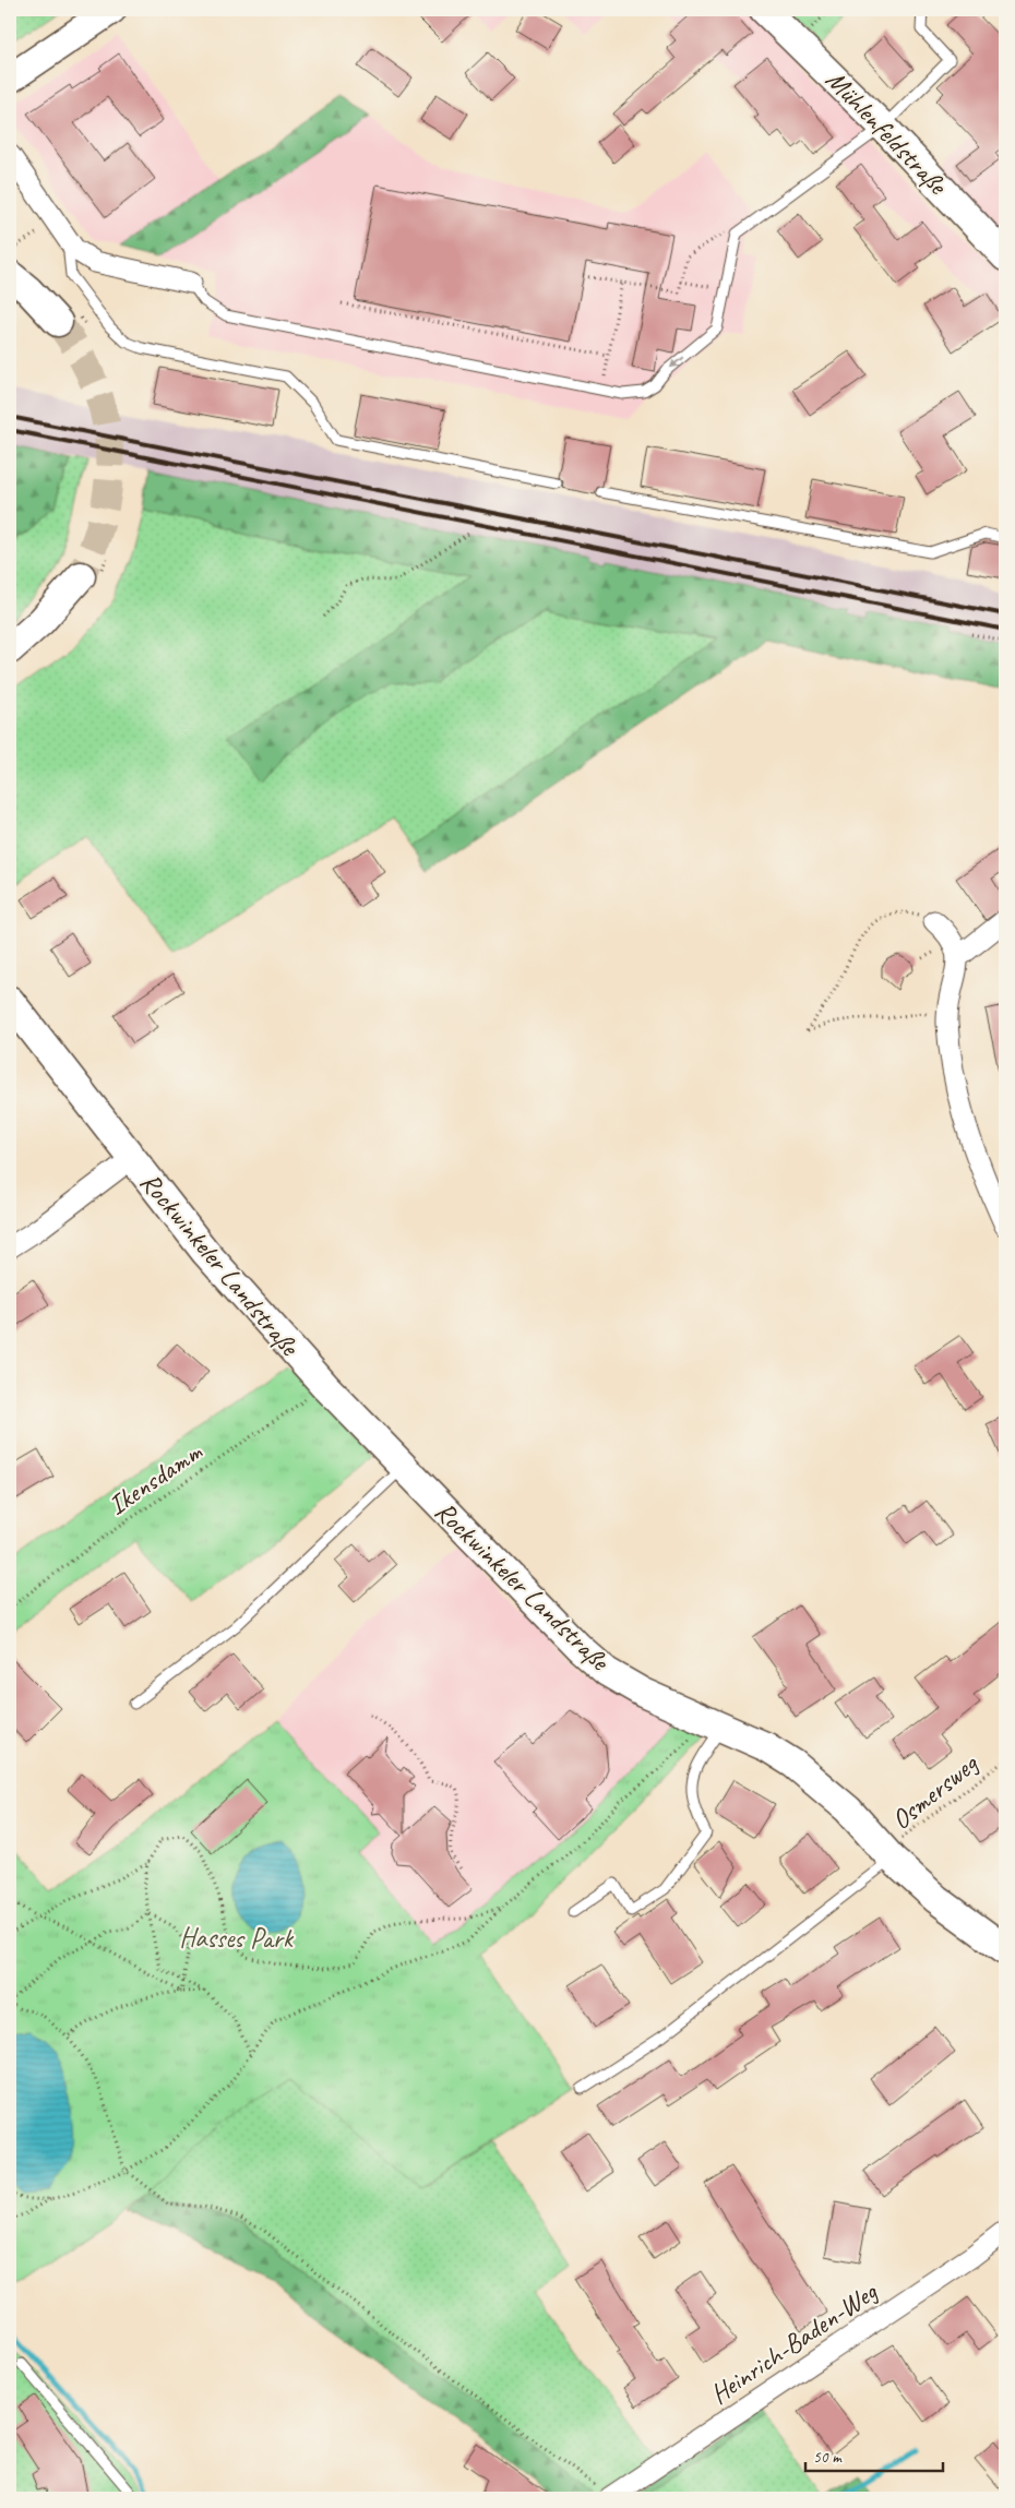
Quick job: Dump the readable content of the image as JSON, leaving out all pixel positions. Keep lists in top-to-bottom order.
{
  "streets": {
    "main road": ["Mühlenfeldstraße", "Rockwinkeler Landstraße"],
    "street": ["Heinrich-Baden-Weg"],
    "path": ["Ikensdamm", "Osmersweg"]
  },
  "crossings": [
    ["Rockwinkeler Landstraße", "Ikensdamm"],
    ["Rockwinkeler Landstraße", "Osmersweg"]
  ],
  "parks": ["Hasses Park"],
  "scale_bar": "50 m"
}
